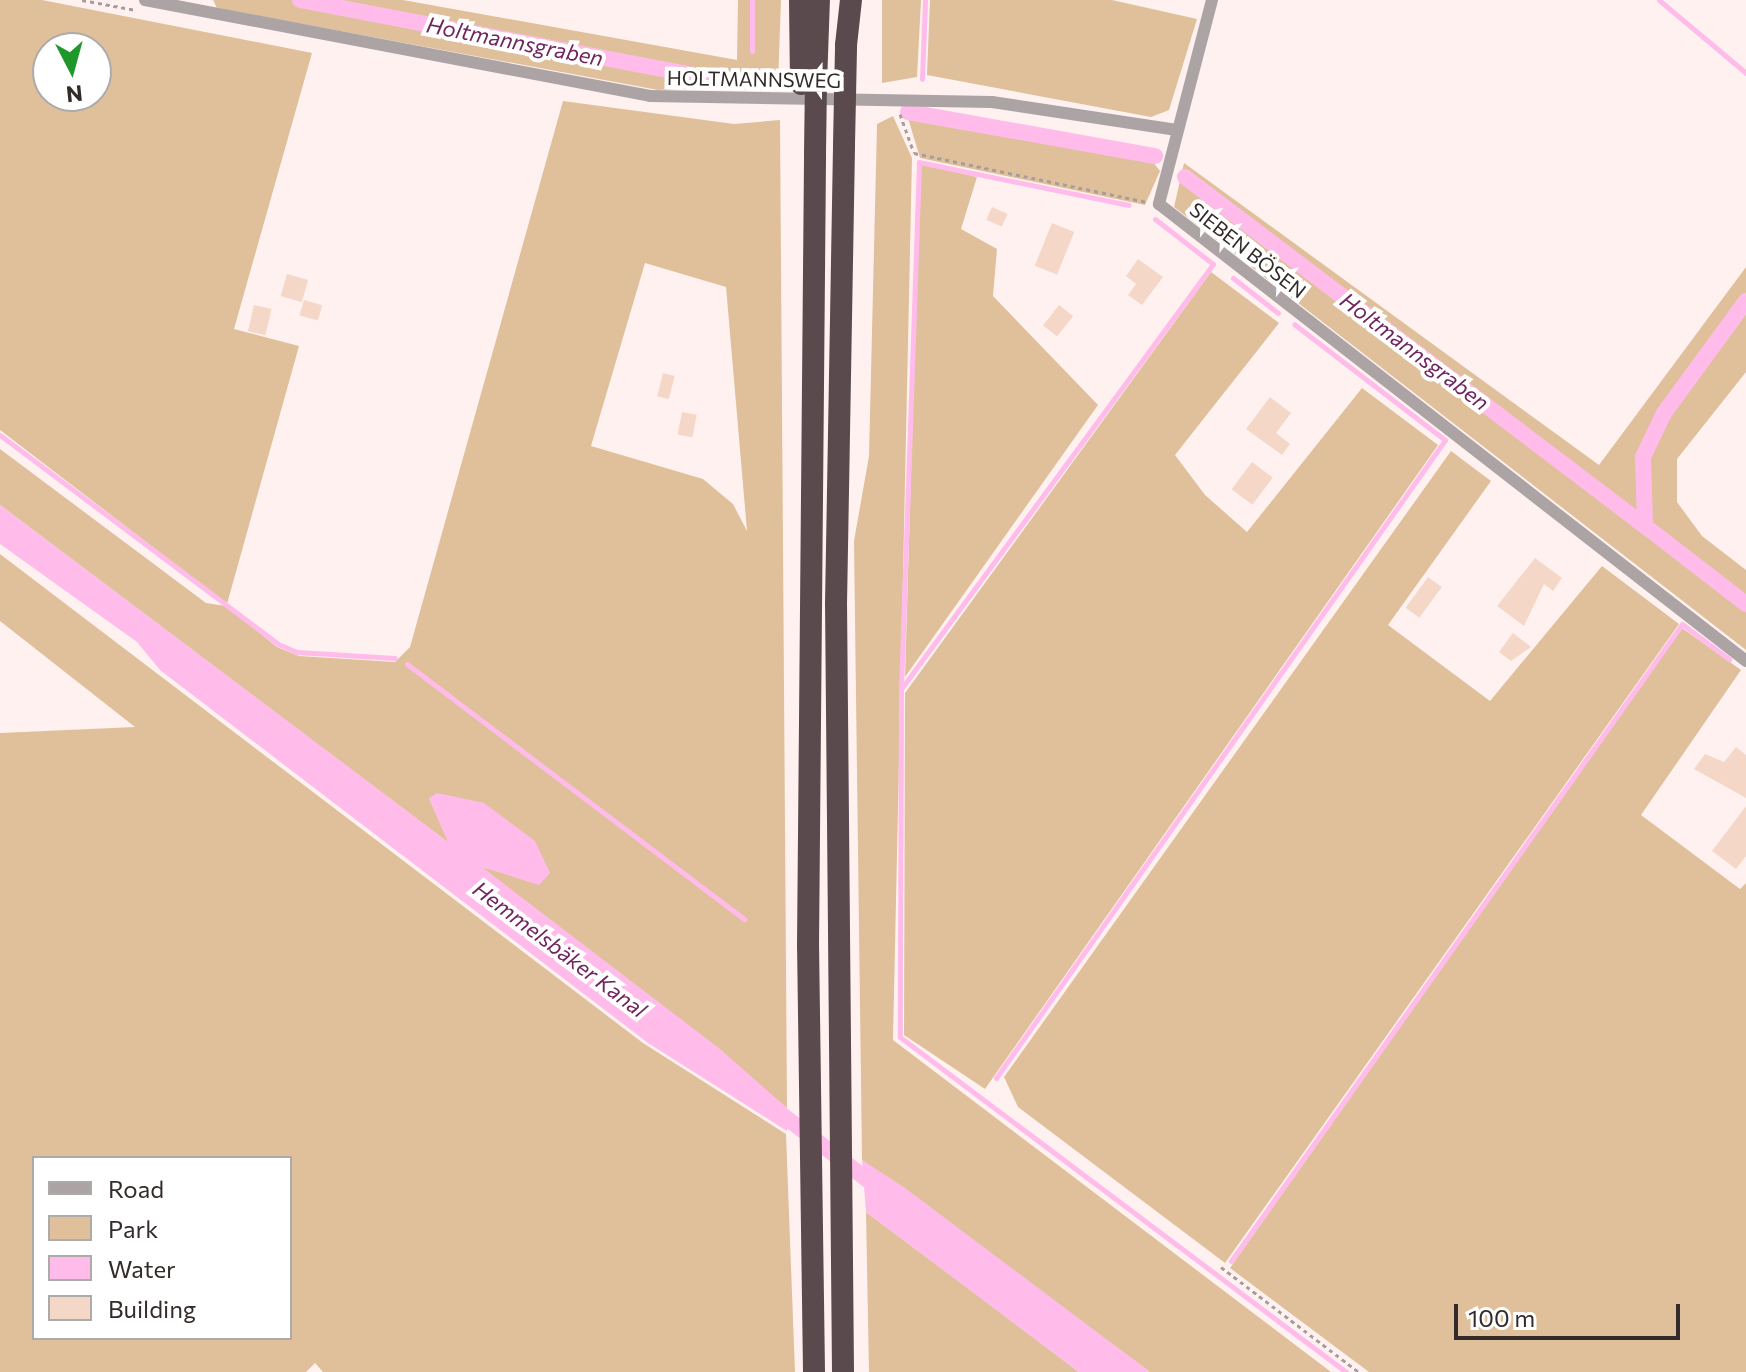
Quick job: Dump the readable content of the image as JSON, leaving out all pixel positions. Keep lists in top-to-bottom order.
{
  "streets": {
    "street": ["HOLTMANNSWEG", "SIEBEN BÖSEN"]
  },
  "crossings": [
    ["HOLTMANNSWEG", "SIEBEN BÖSEN"]
  ],
  "water": ["Holtmannsgraben", "Hemmelsbäker Kanal"],
  "legend": [
    "Road",
    "Park",
    "Water",
    "Building"
  ],
  "scale_bar": "100 m",
  "north": "bottom"
}
